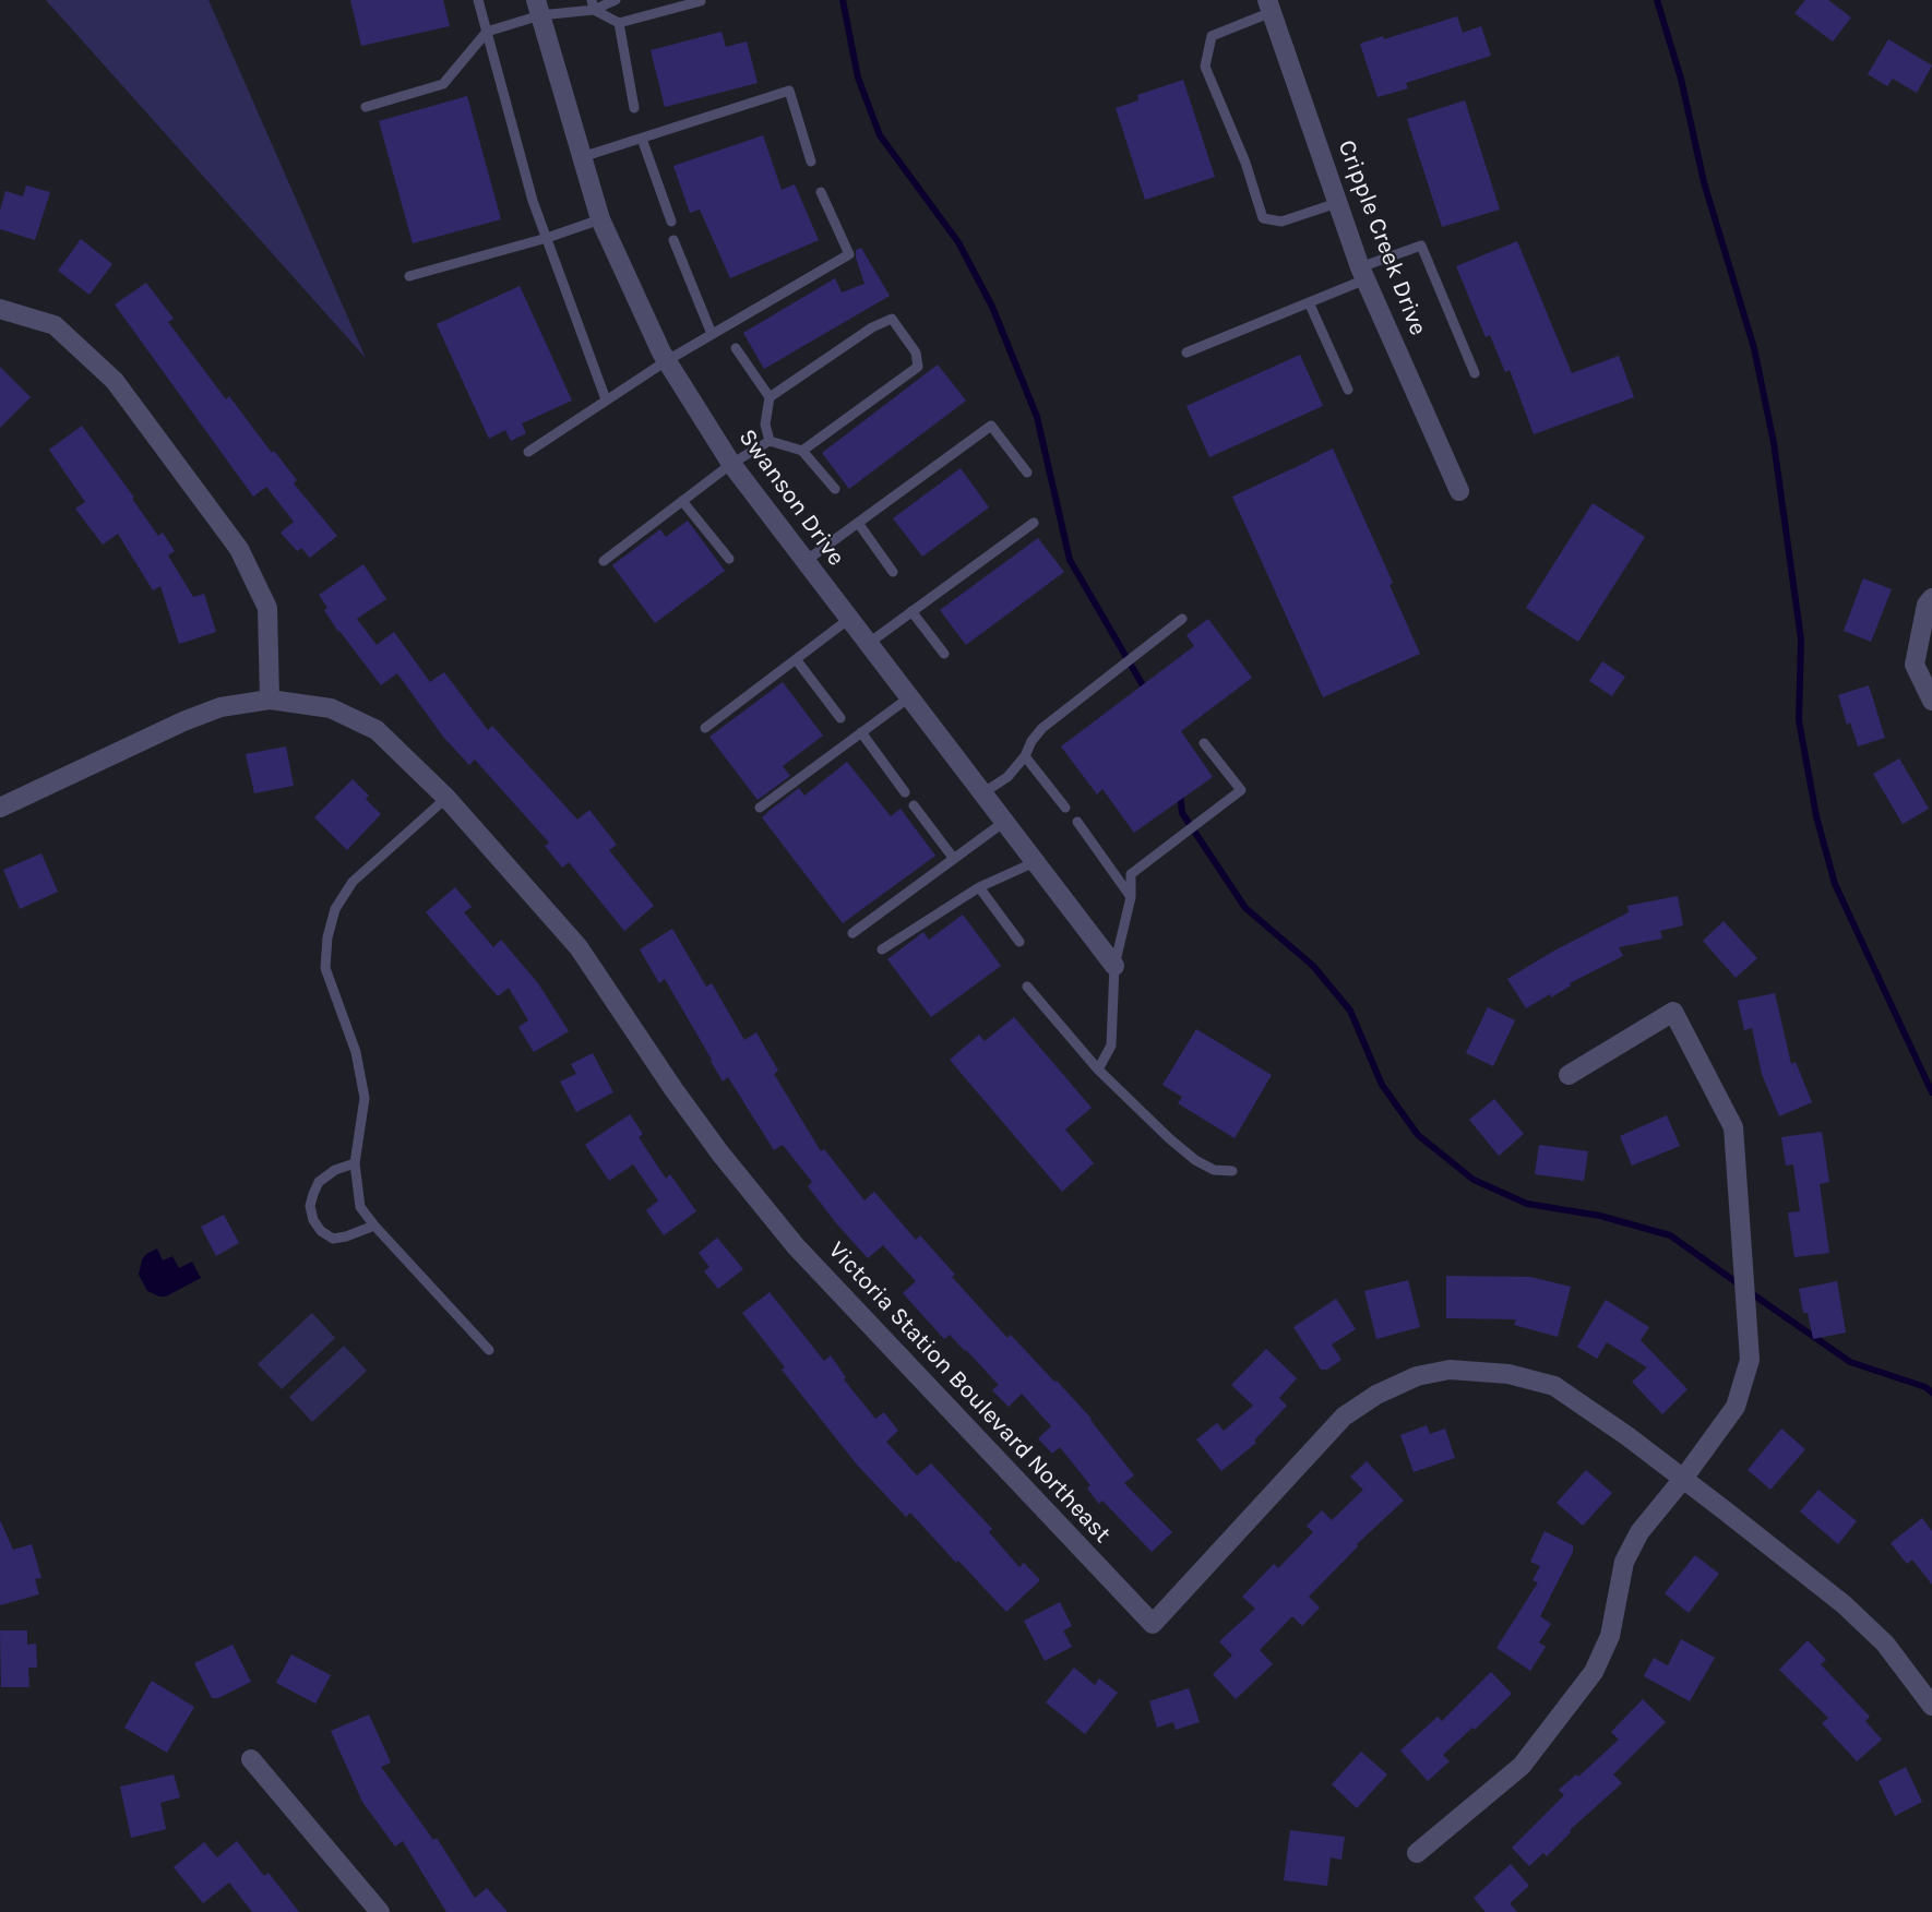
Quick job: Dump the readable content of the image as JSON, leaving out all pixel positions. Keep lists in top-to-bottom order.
{
  "streets": {
    "street": ["Cripple Creek Drive", "Swanson Drive", "Victoria Station Boulevard Northeast"]
  }
}
